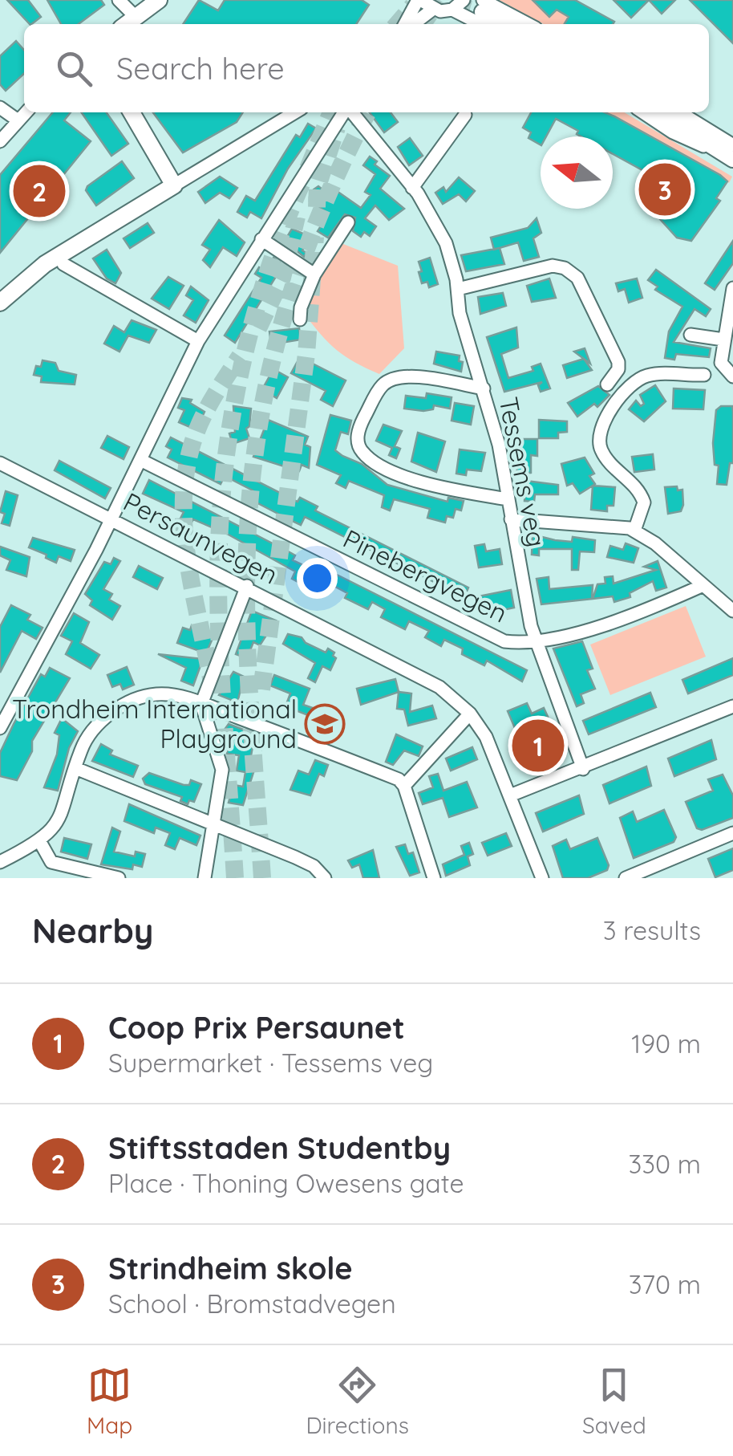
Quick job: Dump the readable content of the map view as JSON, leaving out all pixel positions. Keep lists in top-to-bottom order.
{
  "streets": {
    "street": ["Tessems veg", "Persaunvegen", "Pinebergvegen"]
  },
  "crossings": [
    ["Tessems veg", "Pinebergvegen"]
  ],
  "places": {
    "school or university": ["Trondheim International Playground"]
  },
  "north": "left",
  "page": {
    "search": "Search here",
    "pins": ["3", "2", "1"],
    "heading": ["Nearby", "3 results"],
    "list": [
      {
        "mark": "1",
        "name": "Coop Prix Persaunet",
        "note": "Supermarket · Tessems veg",
        "value": "190 m"
      },
      {
        "mark": "2",
        "name": "Stiftsstaden Studentby",
        "note": "Place · Thoning Owesens gate",
        "value": "330 m"
      },
      {
        "mark": "3",
        "name": "Strindheim skole",
        "note": "School · Bromstadvegen",
        "value": "370 m"
      }
    ],
    "nav": ["Map", "Directions", "Saved"]
  }
}
